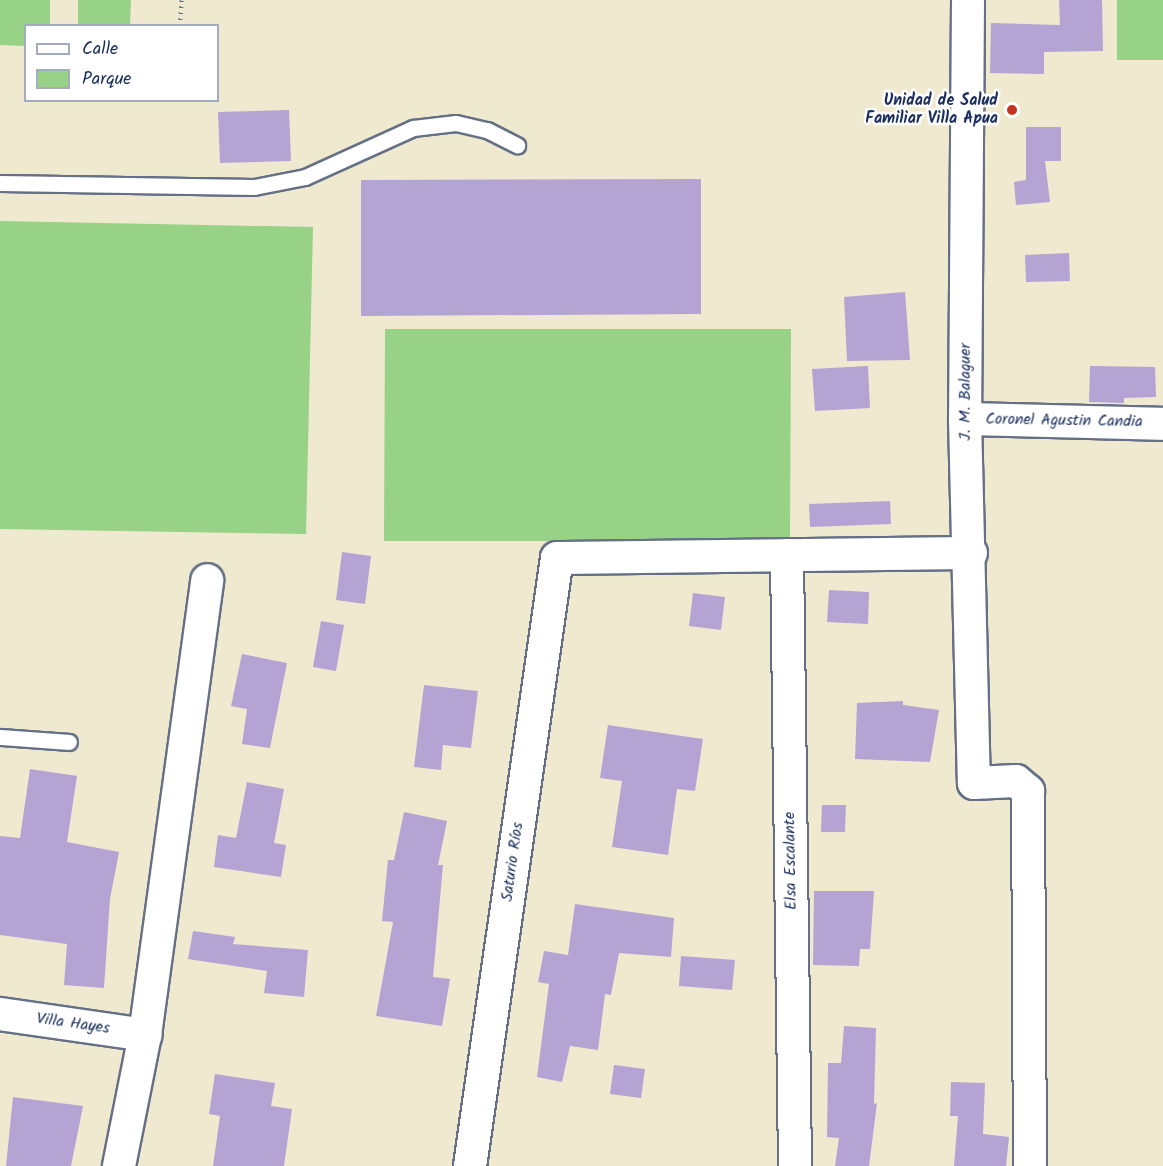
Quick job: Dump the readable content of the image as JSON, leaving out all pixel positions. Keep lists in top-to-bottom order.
{
  "streets": {
    "street": [
      "J. M. Balaguer",
      "Coronel Agustin Candia",
      "Elsa Escalante",
      "Saturio Ríos",
      "Villa Hayes"
    ]
  },
  "crossings": [
    ["J. M. Balaguer", "Coronel Agustin Candia"],
    ["Elsa Escalante", "Saturio Ríos"]
  ],
  "places": ["Unidad de Salud Familiar Villa Apua"],
  "legend": ["Calle", "Parque"]
}
